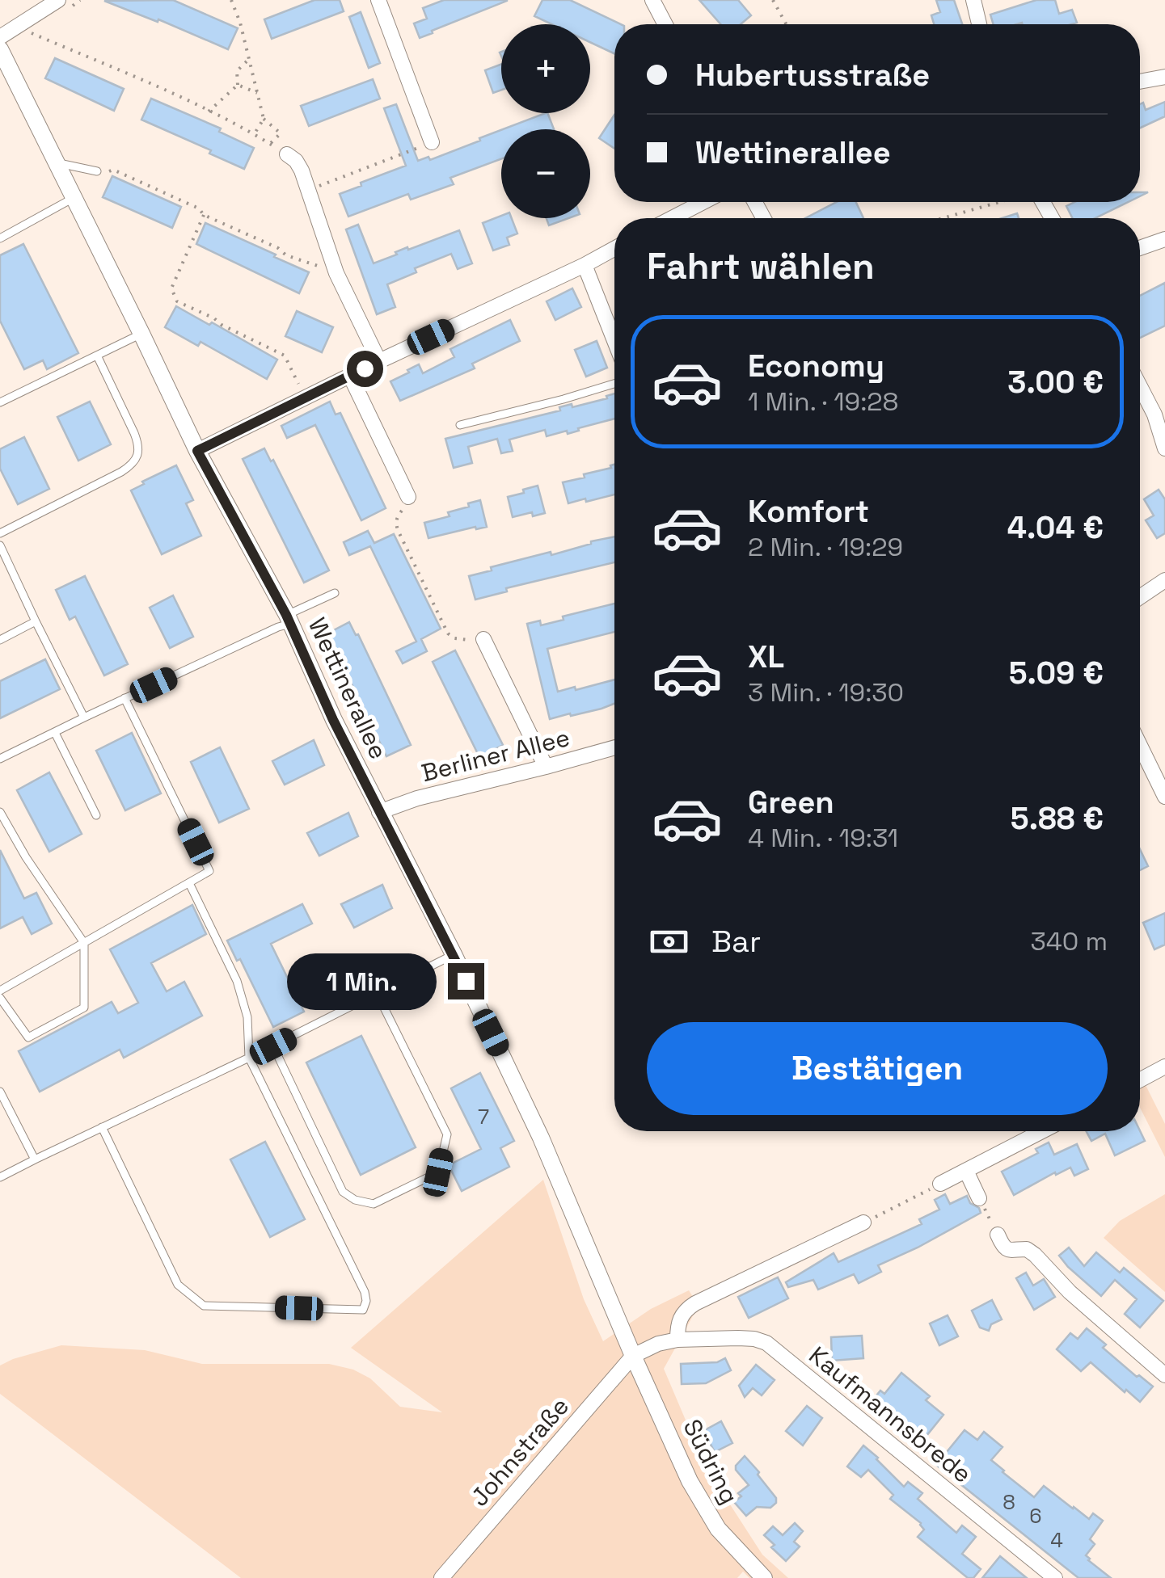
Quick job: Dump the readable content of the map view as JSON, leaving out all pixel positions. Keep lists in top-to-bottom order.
{
  "streets": {
    "street": [
      "Wettinerallee",
      "Berliner Allee",
      "Kaufmannsbrede",
      "Johnstraße",
      "Südring"
    ]
  },
  "crossings": [
    ["Wettinerallee", "Berliner Allee"],
    ["Wettinerallee", "Kaufmannsbrede"],
    ["Wettinerallee", "Johnstraße"],
    ["Wettinerallee", "Südring"],
    ["Kaufmannsbrede", "Johnstraße"],
    ["Kaufmannsbrede", "Südring"],
    ["Johnstraße", "Südring"]
  ],
  "house_numbers": [
    "7",
    "8",
    "6",
    "4"
  ],
  "page": {
    "map_buttons": ["+", "−"],
    "banner": ["Hubertusstraße", "Wettinerallee"],
    "heading": "Fahrt wählen",
    "list": [
      {
        "name": "Economy",
        "note": "1 Min. · 19:28",
        "value": "3.00 €"
      },
      {
        "name": "Komfort",
        "note": "2 Min. · 19:29",
        "value": "4.04 €"
      },
      {
        "name": "XL",
        "note": "3 Min. · 19:30",
        "value": "5.09 €"
      },
      {
        "name": "Green",
        "note": "4 Min. · 19:31",
        "value": "5.88 €"
      }
    ],
    "pay": ["Bar", "340 m"],
    "bubble": "1 Min.",
    "buttons": "Bestätigen"
  }
}
